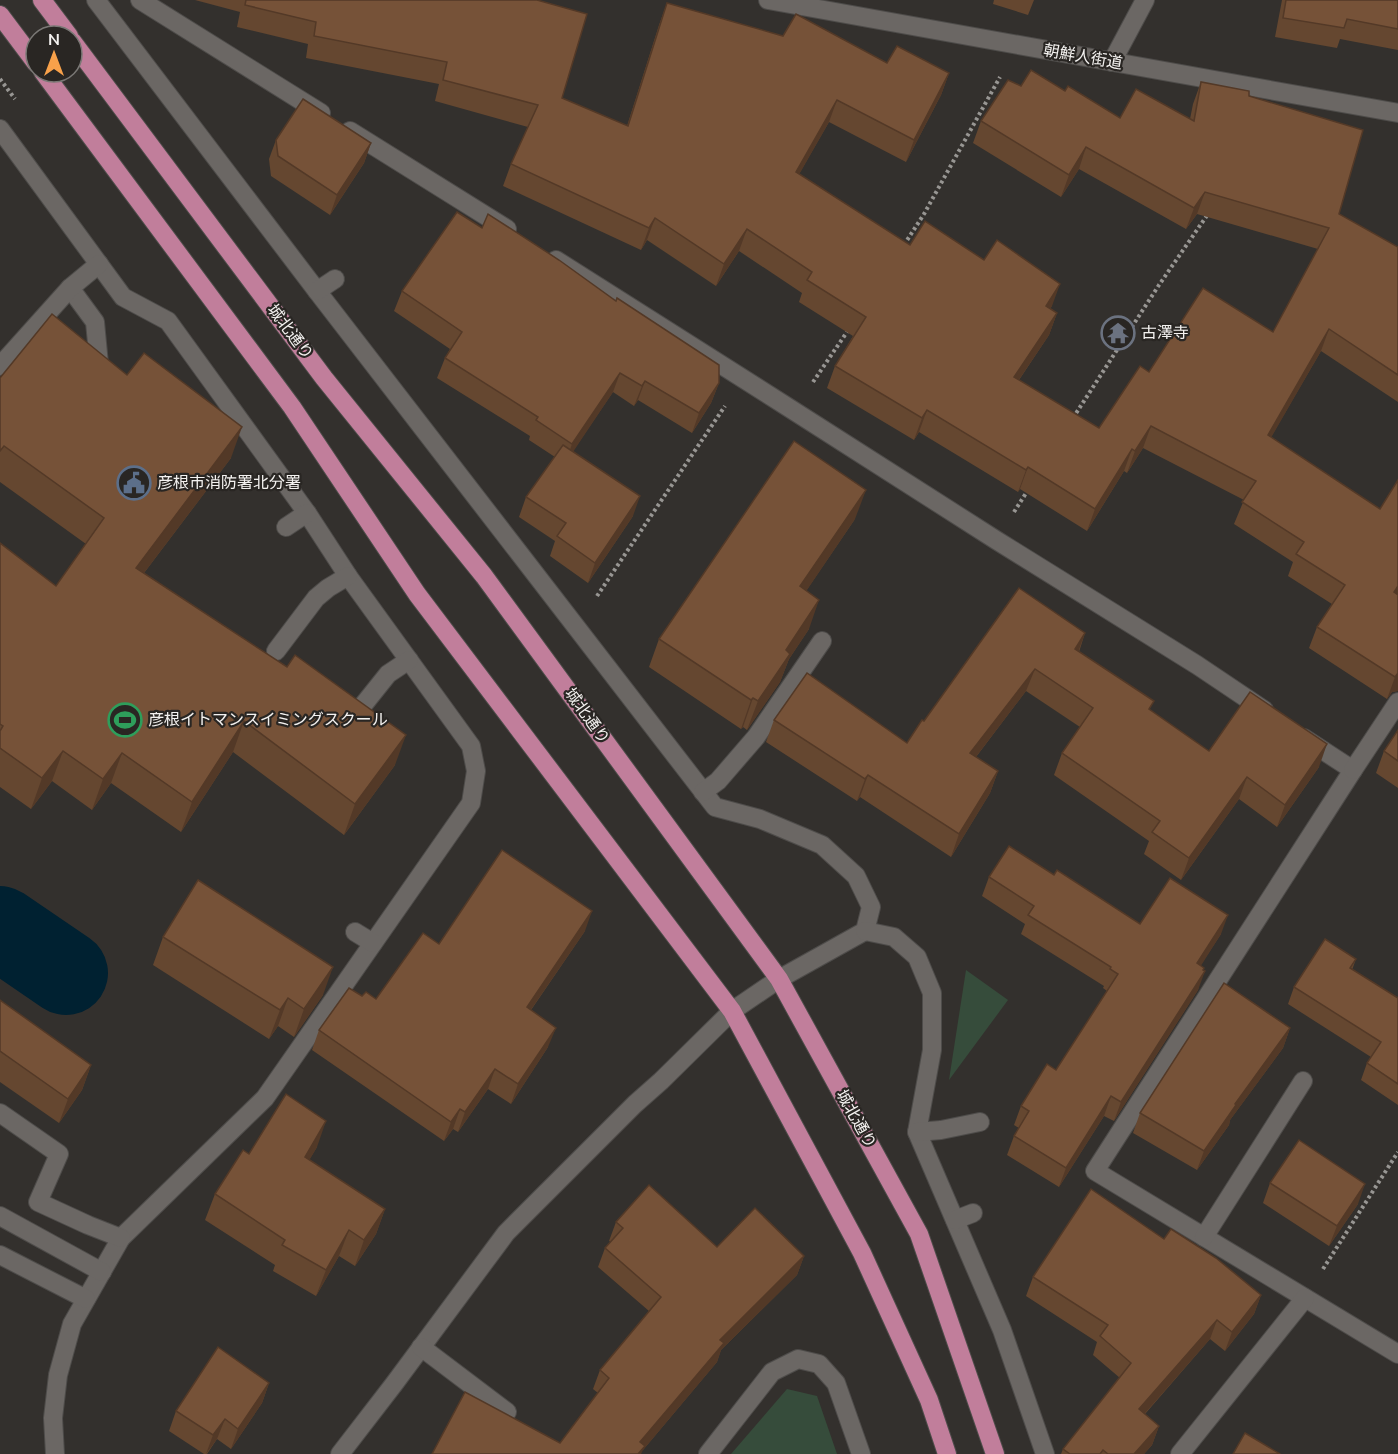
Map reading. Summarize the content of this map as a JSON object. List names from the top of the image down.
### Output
{
  "streets": {
    "main road": ["城北通り"],
    "street": ["朝鮮人街道"]
  },
  "places": {
    "temple": ["古澤寺"],
    "public building": ["彦根市消防署北分署"],
    "sports": ["彦根イトマンスイミングスクール"]
  },
  "north": "top"
}
